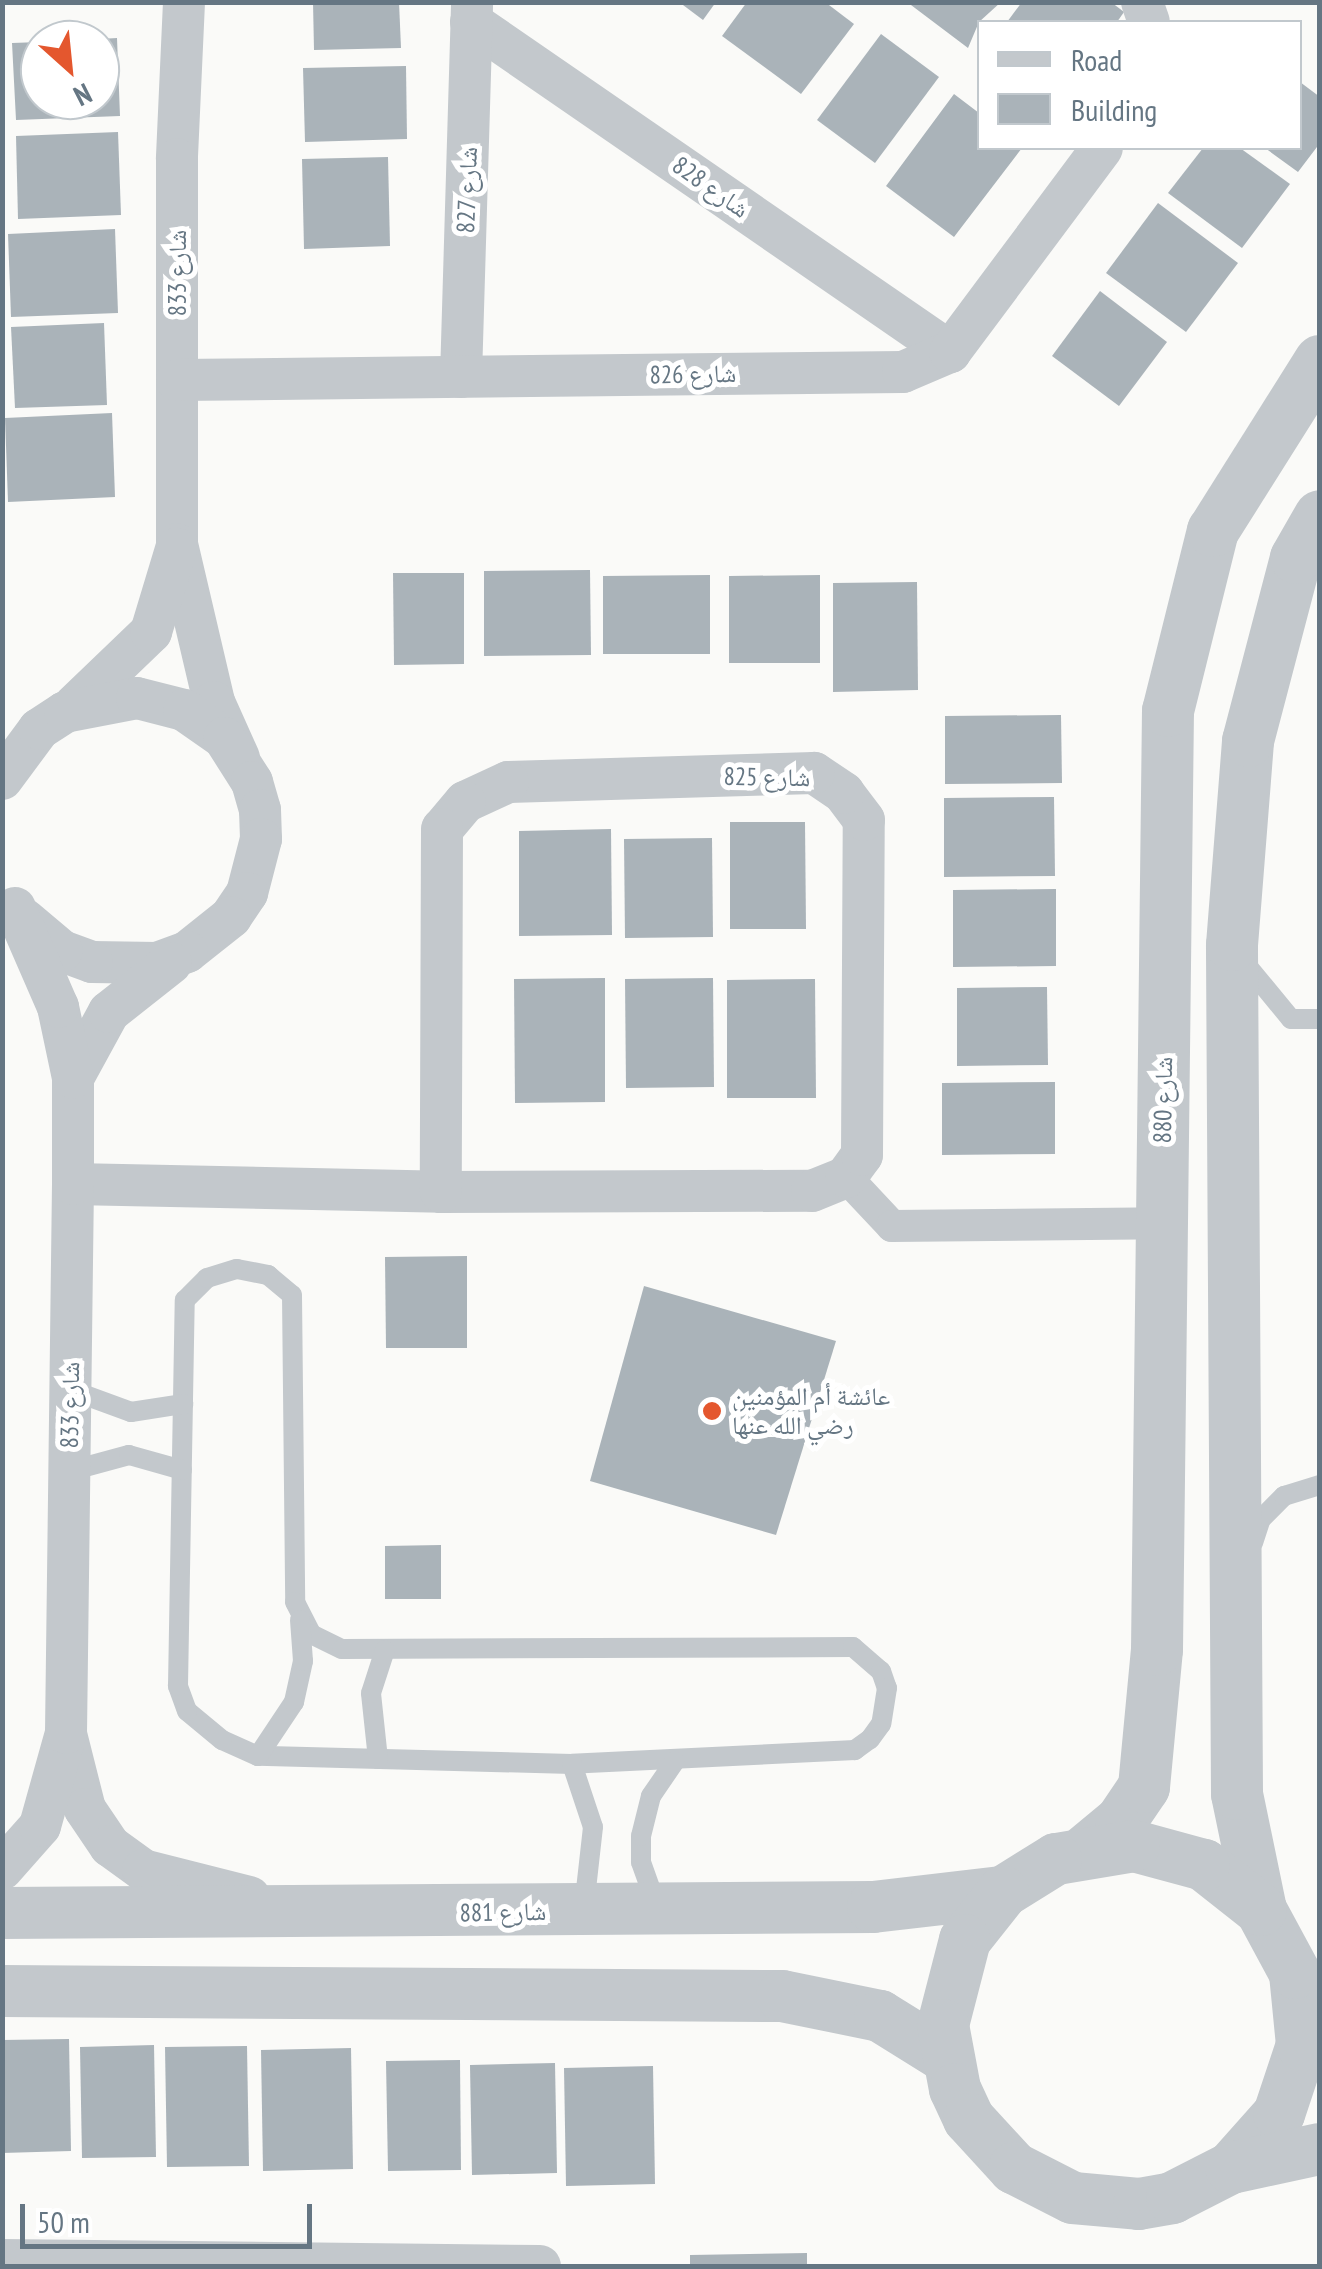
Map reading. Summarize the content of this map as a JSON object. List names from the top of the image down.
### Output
{
  "streets": {
    "street": [
      "شارع 828",
      "شارع 827",
      "شارع 833",
      "شارع 826",
      "شارع 825",
      "شارع 880",
      "شارع 881"
    ]
  },
  "crossings": [
    ["شارع 828", "شارع 827"],
    ["شارع 828", "شارع 826"],
    ["شارع 827", "شارع 826"],
    ["شارع 833", "شارع 826"],
    ["شارع 833", "شارع 881"]
  ],
  "places": ["عائشة أم المؤمنين رضي الله عنها"],
  "legend": ["Road", "Building"],
  "scale_bar": "50 m",
  "north": "bottom right"
}
